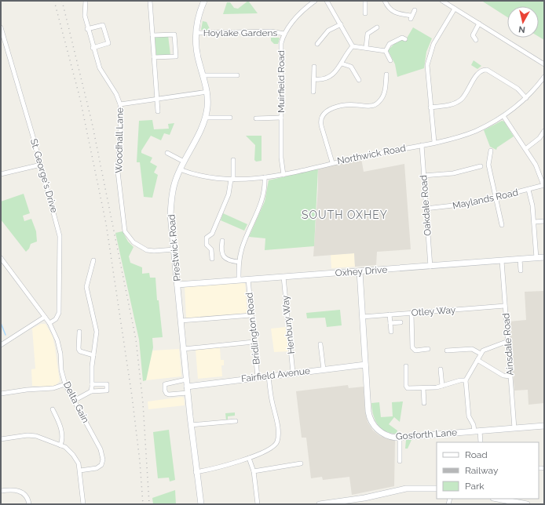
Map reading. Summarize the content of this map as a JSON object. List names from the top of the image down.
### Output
{
  "streets": {
    "street": [
      "Hoylake Gardens",
      "Muirfield Road",
      "Woodhall Lane",
      "Northwick Road",
      "St. George's Drive",
      "Maylands Road",
      "Oakdale Road",
      "Prestwick Road",
      "Oxhey Drive",
      "Otley Way",
      "Henbury Way",
      "Bridlington Road",
      "Ainsdale Road",
      "Fairfield Avenue",
      "Delta Gain",
      "Gosforth Lane"
    ]
  },
  "crossings": [
    ["Hoylake Gardens", "Muirfield Road"],
    ["Hoylake Gardens", "Prestwick Road"],
    ["Muirfield Road", "Northwick Road"],
    ["Woodhall Lane", "Prestwick Road"],
    ["Northwick Road", "Oakdale Road"],
    ["Northwick Road", "Prestwick Road"],
    ["St. George's Drive", "Delta Gain"],
    ["Maylands Road", "Oakdale Road"],
    ["Oakdale Road", "Oxhey Drive"],
    ["Prestwick Road", "Oxhey Drive"],
    ["Prestwick Road", "Fairfield Avenue"],
    ["Oxhey Drive", "Henbury Way"],
    ["Oxhey Drive", "Bridlington Road"],
    ["Oxhey Drive", "Ainsdale Road"],
    ["Oxhey Drive", "Gosforth Lane"],
    ["Otley Way", "Ainsdale Road"],
    ["Otley Way", "Gosforth Lane"],
    ["Henbury Way", "Fairfield Avenue"],
    ["Bridlington Road", "Fairfield Avenue"],
    ["Ainsdale Road", "Gosforth Lane"],
    ["Fairfield Avenue", "Gosforth Lane"]
  ],
  "districts": ["SOUTH OXHEY"],
  "legend": ["Road", "Railway", "Park"],
  "north": "bottom"
}
